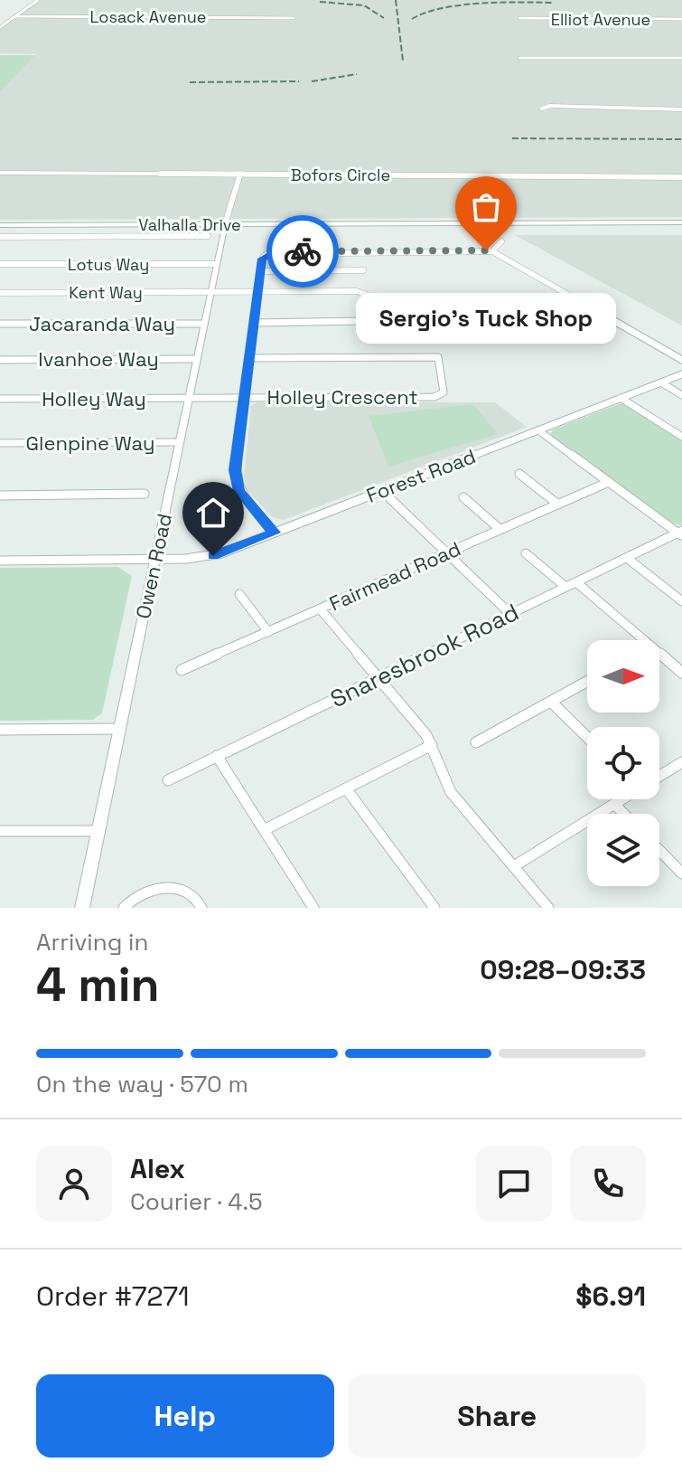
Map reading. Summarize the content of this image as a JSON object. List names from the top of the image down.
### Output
{
  "streets": {
    "main road": ["Valhalla Drive"],
    "street": [
      "Losack Avenue",
      "Elliot Avenue",
      "Bofors Circle",
      "Lotus Way",
      "Kent Way",
      "Jacaranda Way",
      "Ivanhoe Way",
      "Holley Crescent",
      "Holley Way",
      "Glenpine Way",
      "Forest Road",
      "Owen Road",
      "Fairmead Road",
      "Snaresbrook Road"
    ]
  },
  "crossings": [
    ["Valhalla Drive", "Owen Road"],
    ["Lotus Way", "Owen Road"],
    ["Kent Way", "Owen Road"],
    ["Jacaranda Way", "Owen Road"],
    ["Ivanhoe Way", "Owen Road"],
    ["Holley Crescent", "Holley Way"],
    ["Holley Crescent", "Owen Road"],
    ["Holley Way", "Owen Road"],
    ["Glenpine Way", "Owen Road"],
    ["Forest Road", "Owen Road"]
  ],
  "places": ["Sergio's Tuck Shop"],
  "north": "right",
  "page": {
    "bubble": "Sergio's Tuck Shop",
    "heading": ["4 min", "Arriving in", "09:28–09:33"],
    "panel": [
      "Alex",
      "Courier · 4.5",
      "Order #7271",
      "$6.91"
    ],
    "bar": "On the way · 570 m",
    "buttons": ["Help", "Share"]
  }
}
